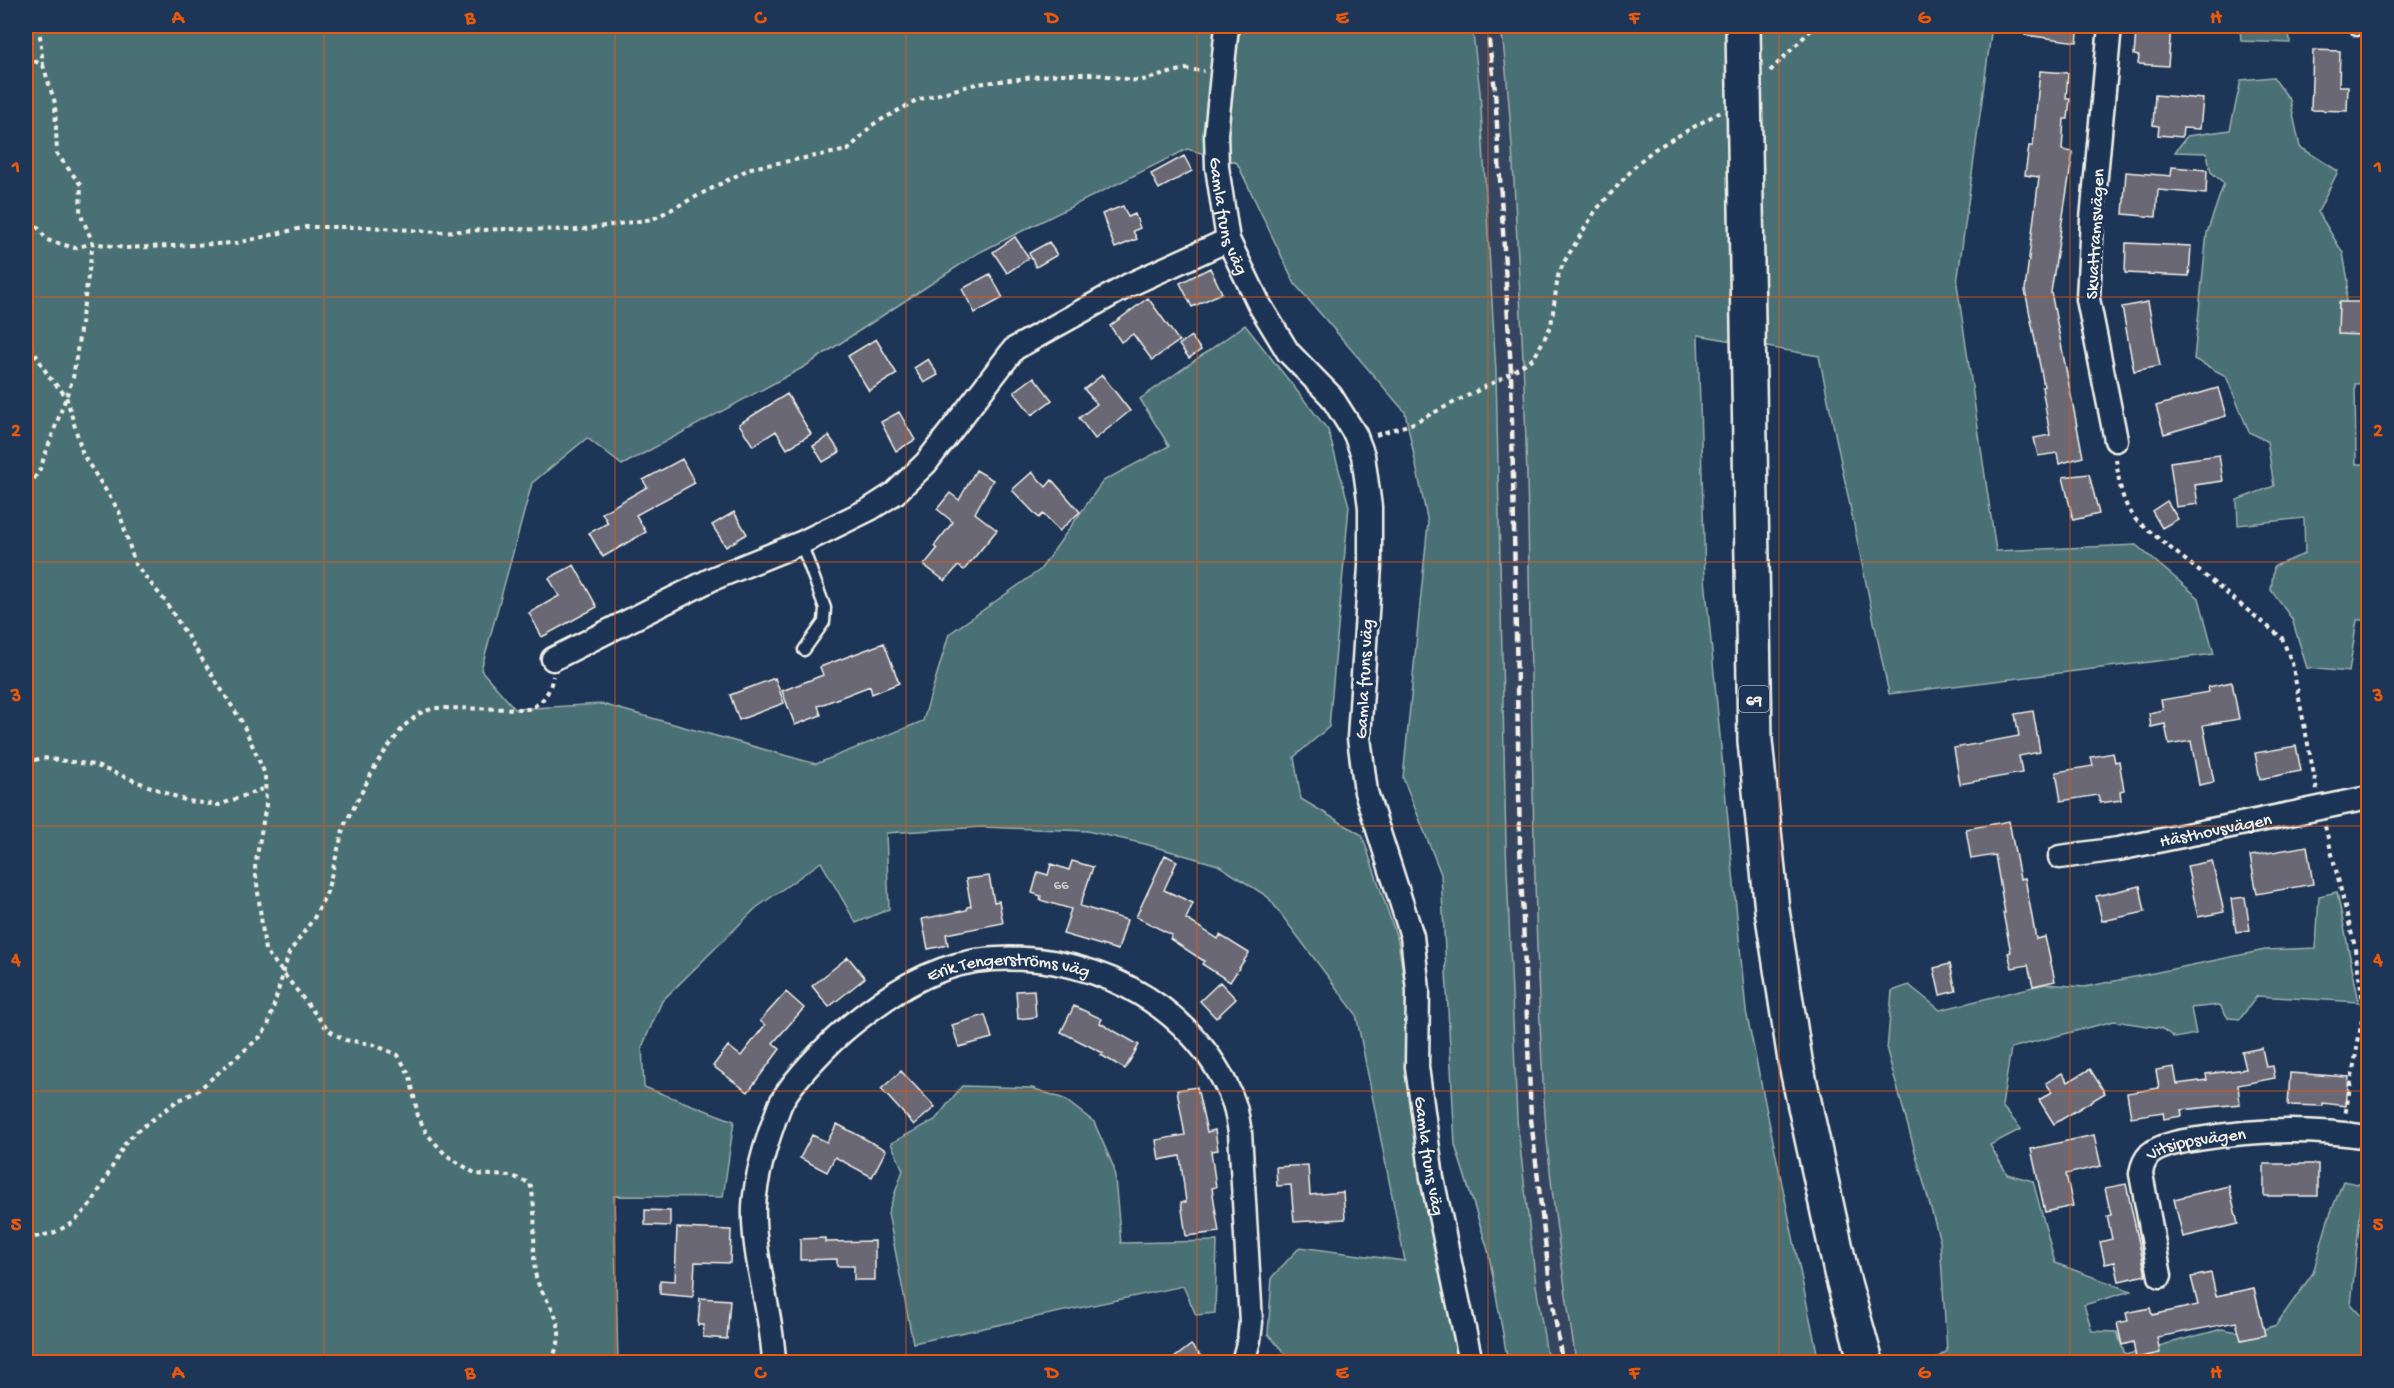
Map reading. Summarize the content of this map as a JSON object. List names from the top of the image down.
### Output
{
  "streets": {
    "main road": ["69"],
    "street": [
      "Gamla fruns väg",
      "Skvattramsvägen",
      "Hästhovsvägen",
      "Erik Tengerströms väg",
      "Vitsippsvägen"
    ]
  },
  "house_numbers": ["66"],
  "grid": {
    "columns": [
      "A",
      "B",
      "C",
      "D",
      "E",
      "F",
      "G",
      "H"
    ],
    "rows": [
      "1",
      "2",
      "3",
      "4",
      "5"
    ]
  }
}
